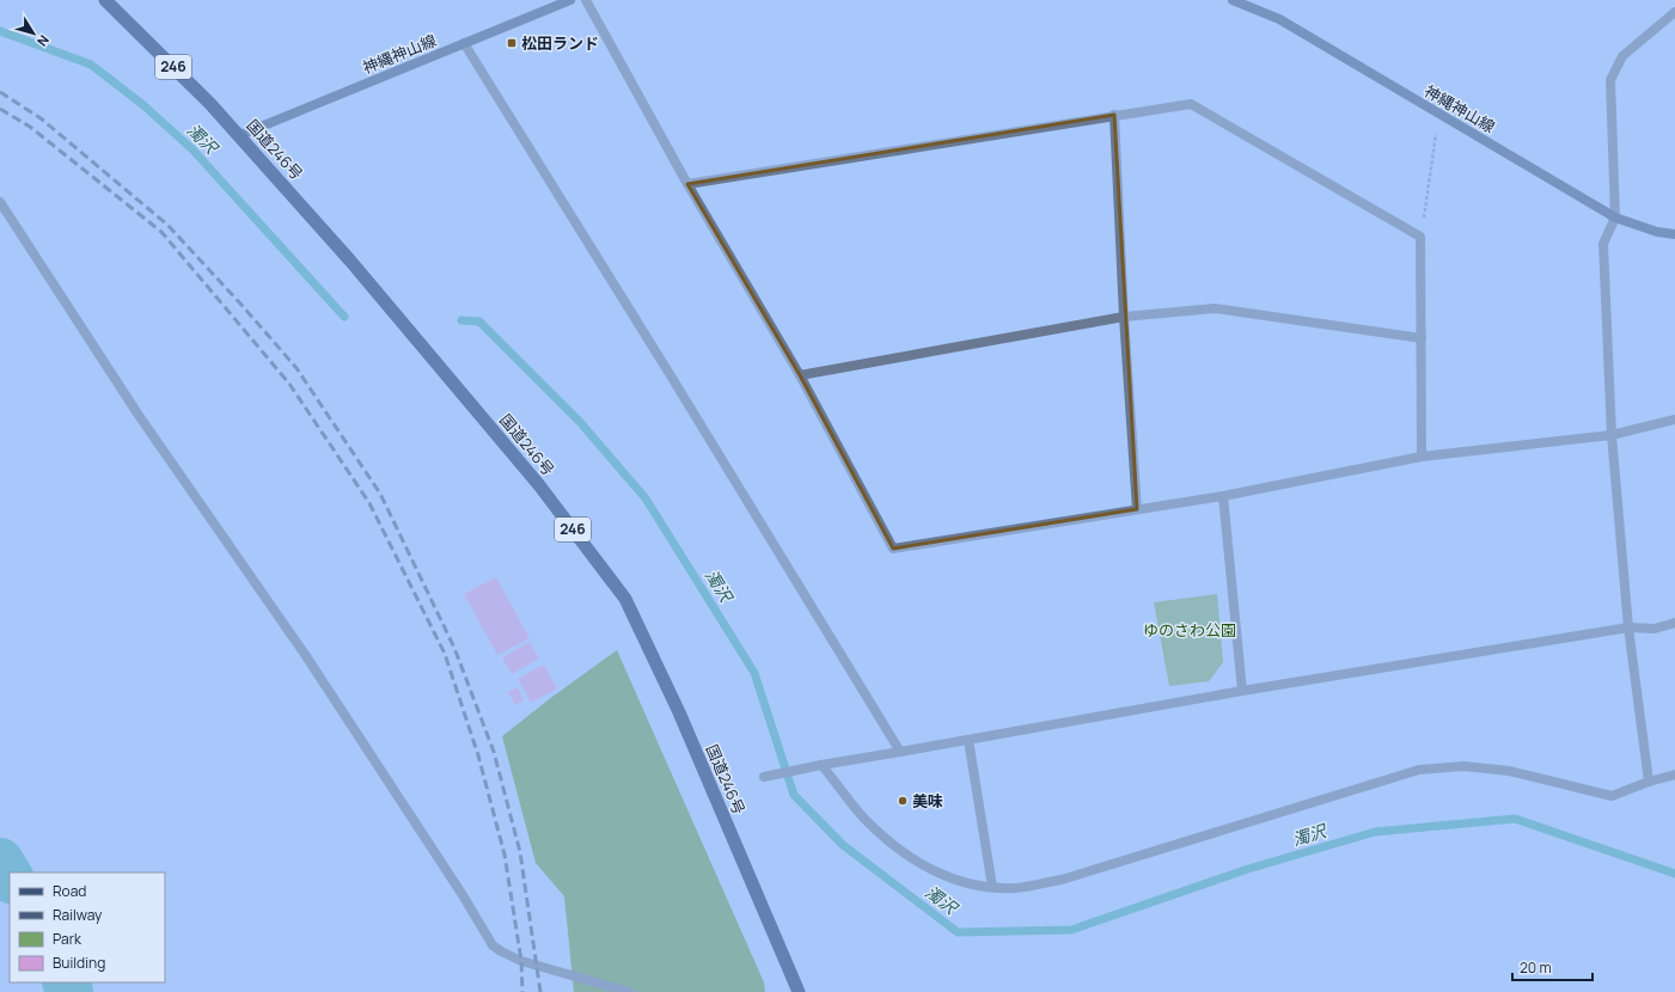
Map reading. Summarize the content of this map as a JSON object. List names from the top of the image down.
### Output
{
  "streets": {
    "highway": ["246", "国道246号"],
    "main road": ["神縄神山線"]
  },
  "crossings": [
    ["神縄神山線", "国道246号"]
  ],
  "water": ["濁沢"],
  "parks": ["ゆのさわ公園"],
  "places": {
    "transit": ["松田ランド"],
    "other": ["美味"]
  },
  "legend": [
    "Road",
    "Railway",
    "Park",
    "Building"
  ],
  "scale_bar": "20 m",
  "north": "bottom right"
}
